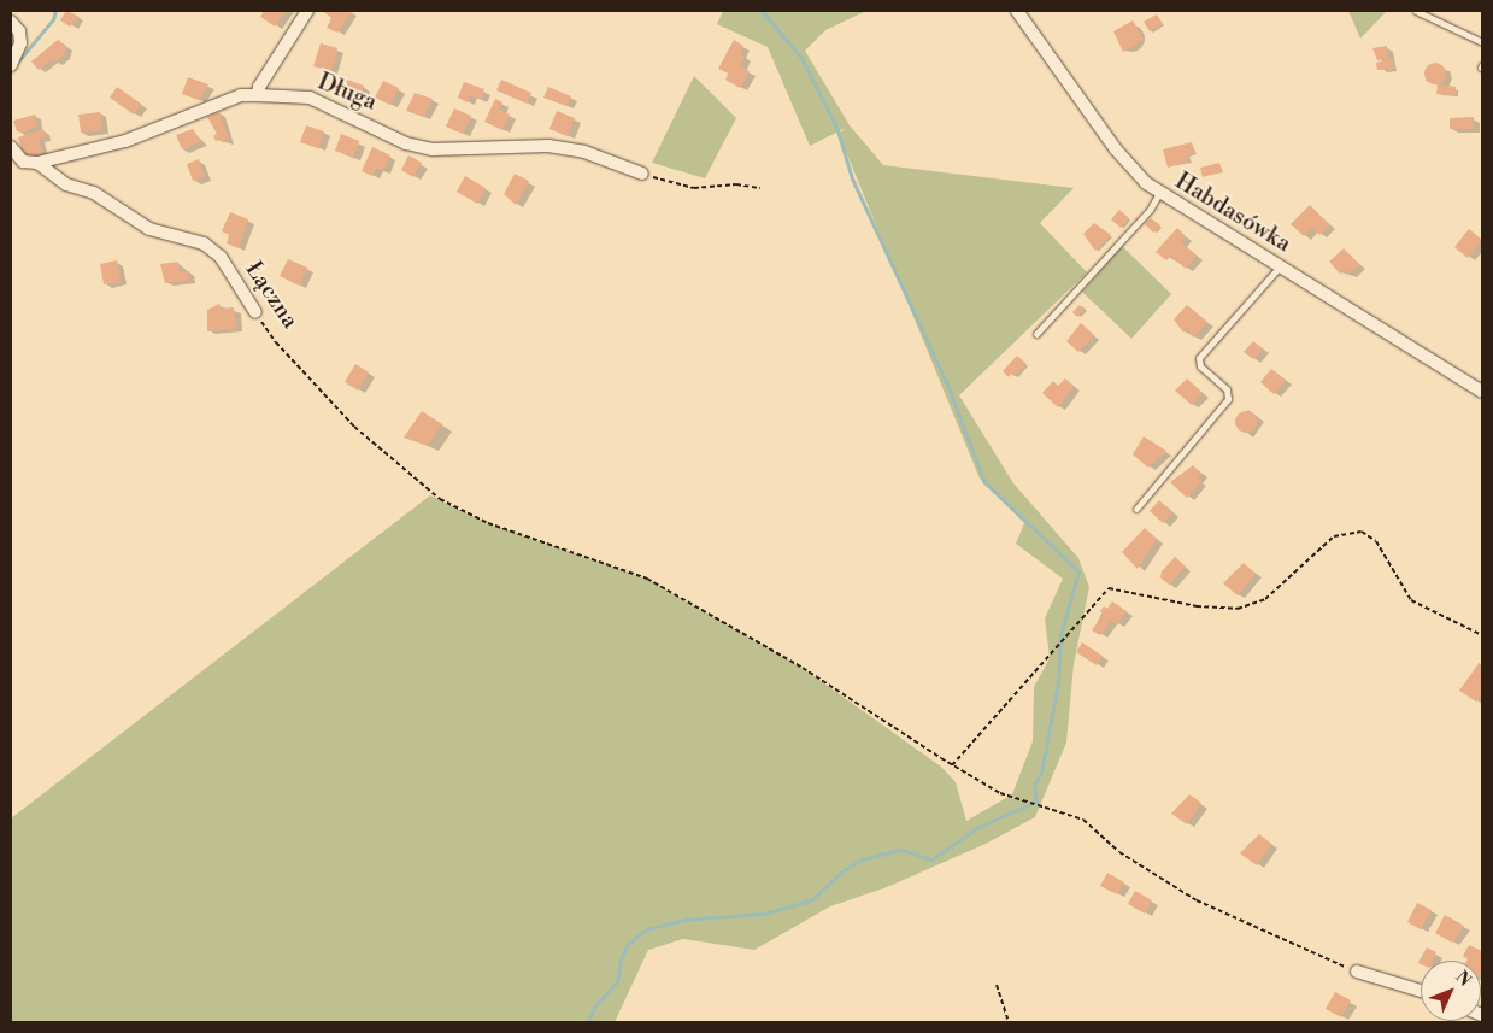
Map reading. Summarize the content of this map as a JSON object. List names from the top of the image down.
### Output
{
  "streets": {
    "street": ["Długa", "Habdasówka", "Łączna"]
  },
  "crossings": [
    ["Długa", "Łączna"]
  ],
  "north": "top right"
}
